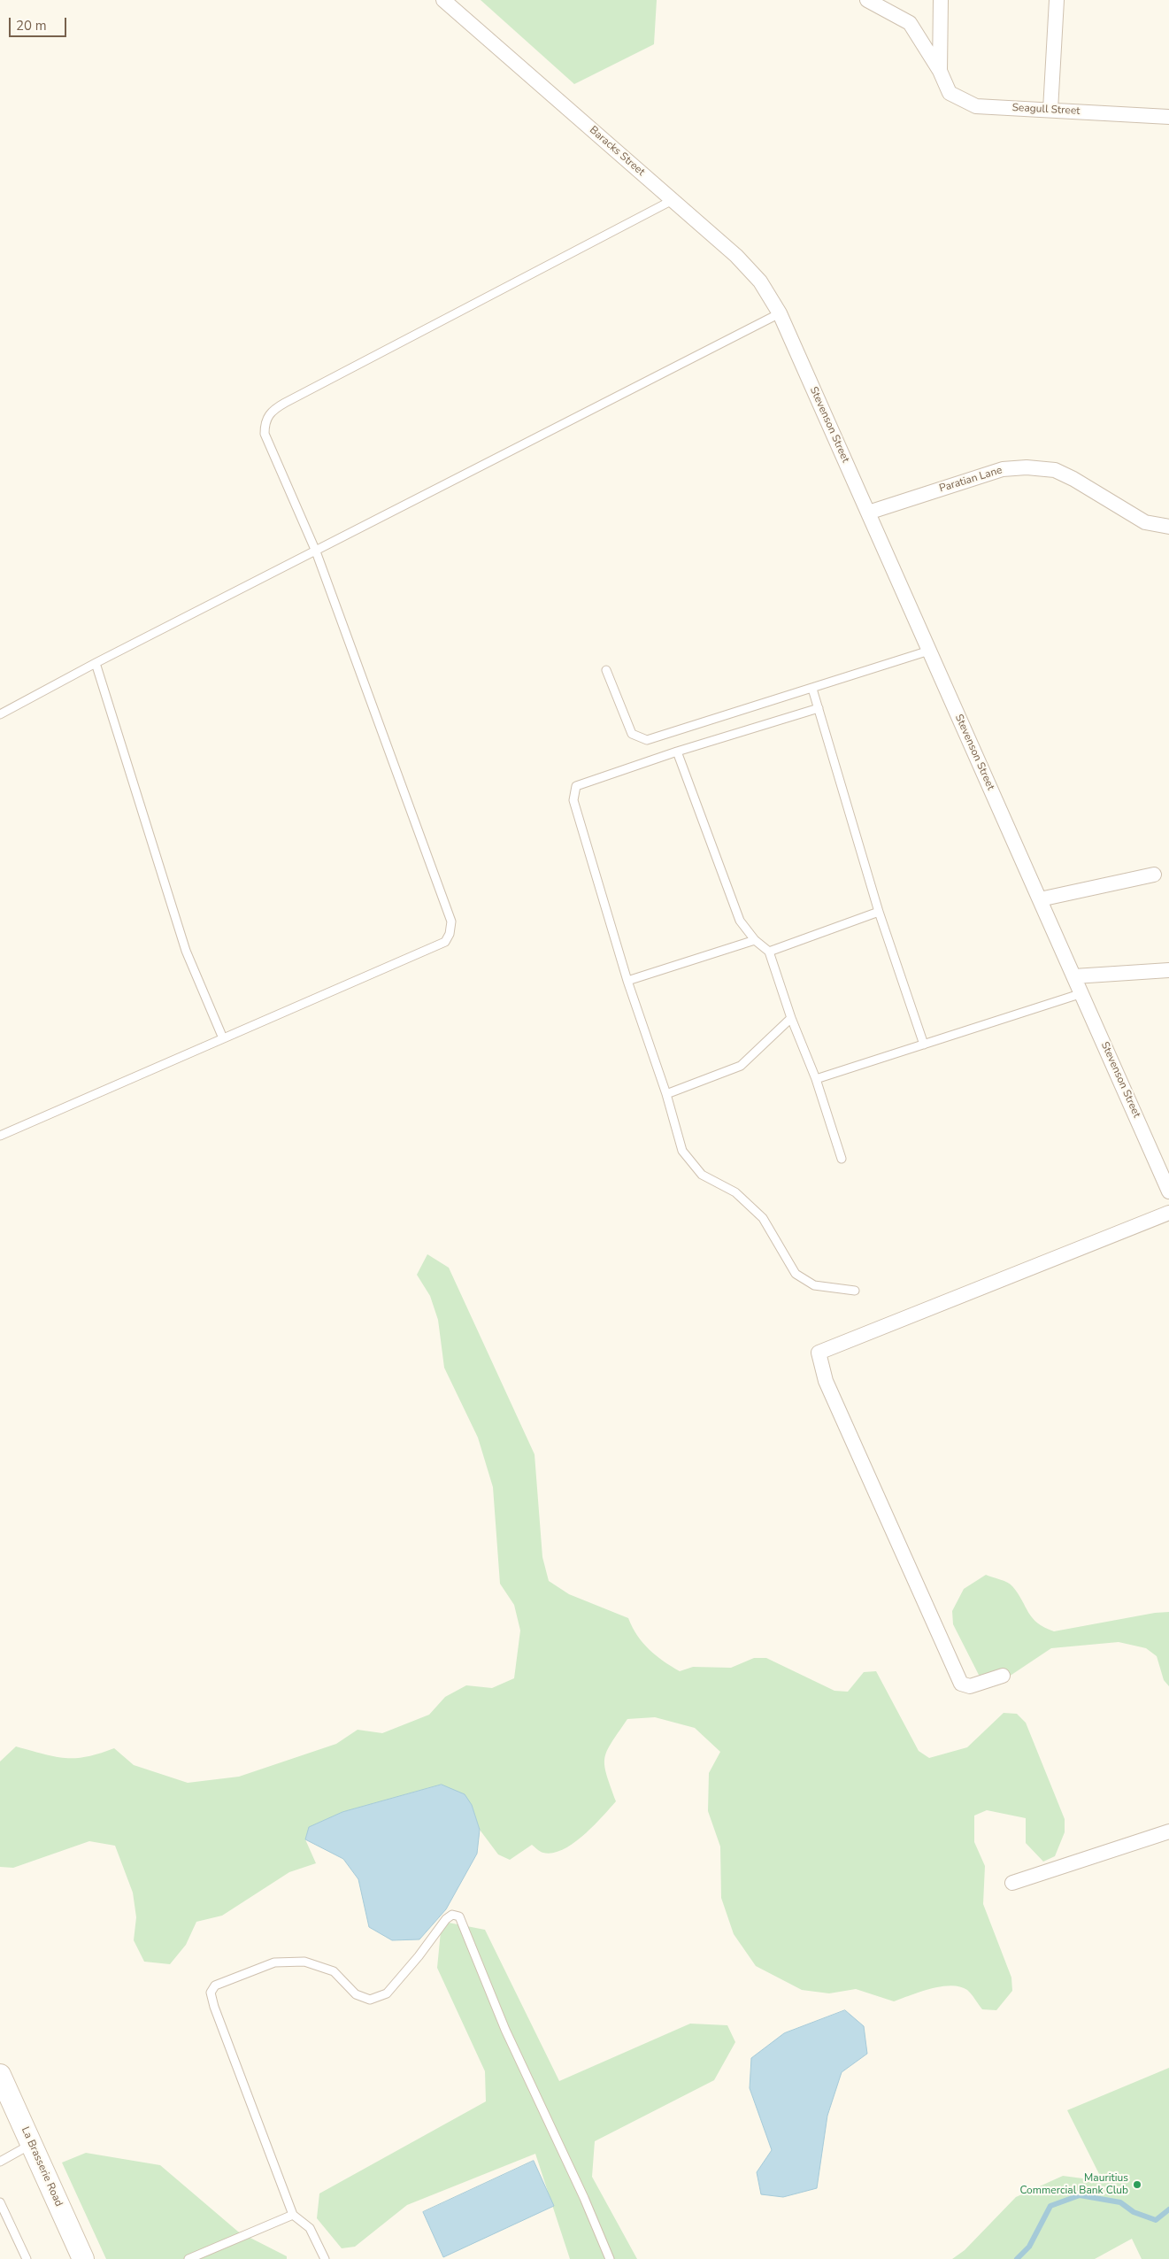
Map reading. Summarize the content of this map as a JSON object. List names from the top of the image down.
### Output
{
  "streets": {
    "main road": ["La Brasserie Road"],
    "street": [
      "Seagull Street",
      "Baracks Street",
      "Stevenson Street",
      "Paratian Lane"
    ]
  },
  "crossings": [
    ["Baracks Street", "Stevenson Street"],
    ["Stevenson Street", "Paratian Lane"]
  ],
  "places": ["Mauritius Commercial Bank Club"],
  "scale_bar": "20 m"
}
